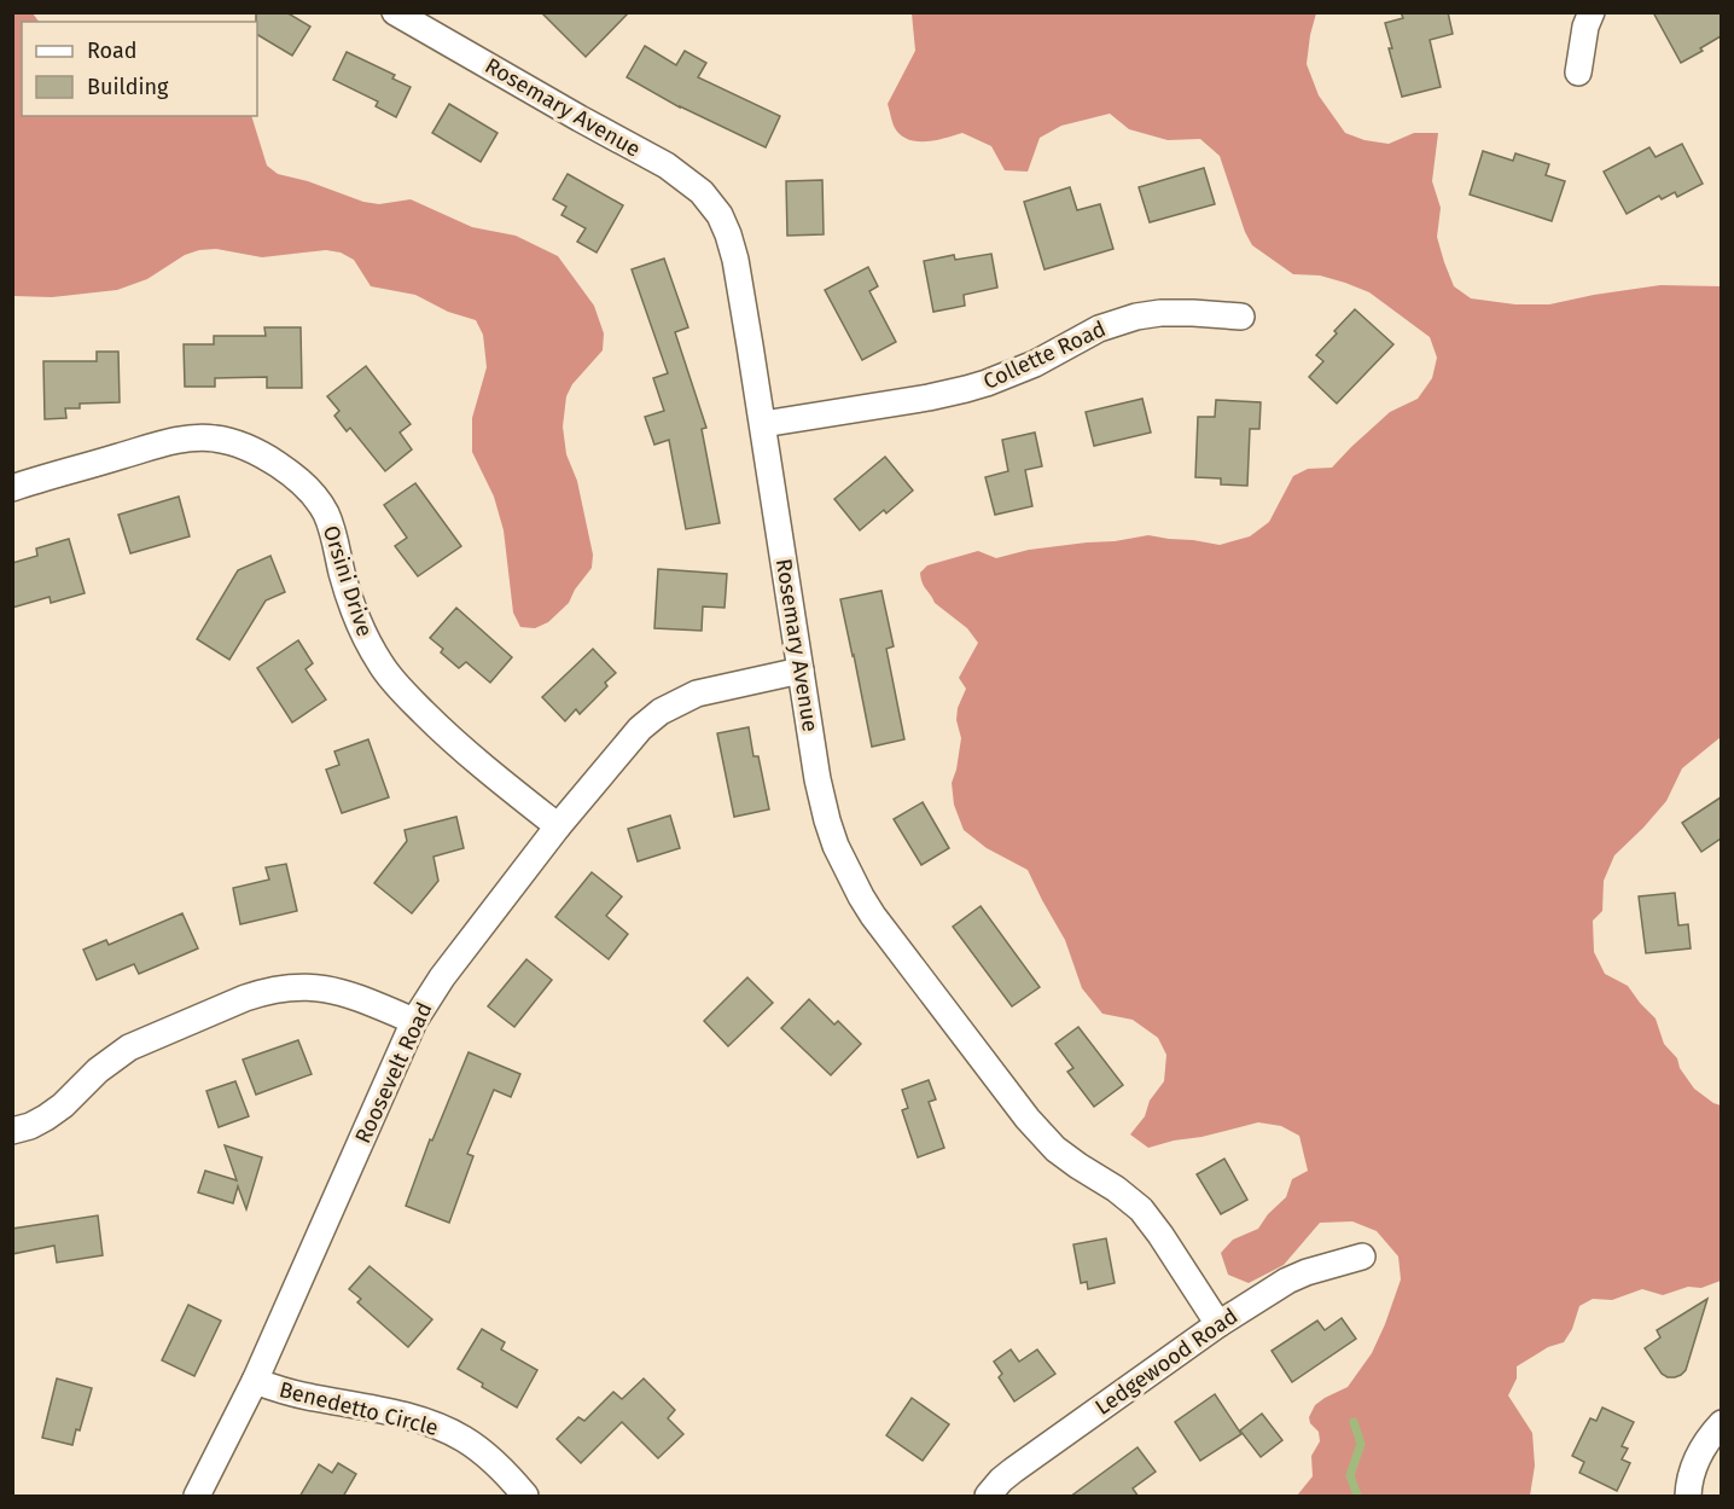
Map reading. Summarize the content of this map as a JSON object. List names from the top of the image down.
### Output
{
  "streets": {
    "street": [
      "Rosemary Avenue",
      "Collette Road",
      "Orsini Drive",
      "Roosevelt Road",
      "Ledgewood Road",
      "Benedetto Circle"
    ]
  },
  "crossings": [
    ["Rosemary Avenue", "Collette Road"],
    ["Rosemary Avenue", "Roosevelt Road"],
    ["Rosemary Avenue", "Ledgewood Road"],
    ["Orsini Drive", "Roosevelt Road"],
    ["Roosevelt Road", "Benedetto Circle"]
  ],
  "legend": ["Road", "Building"]
}
